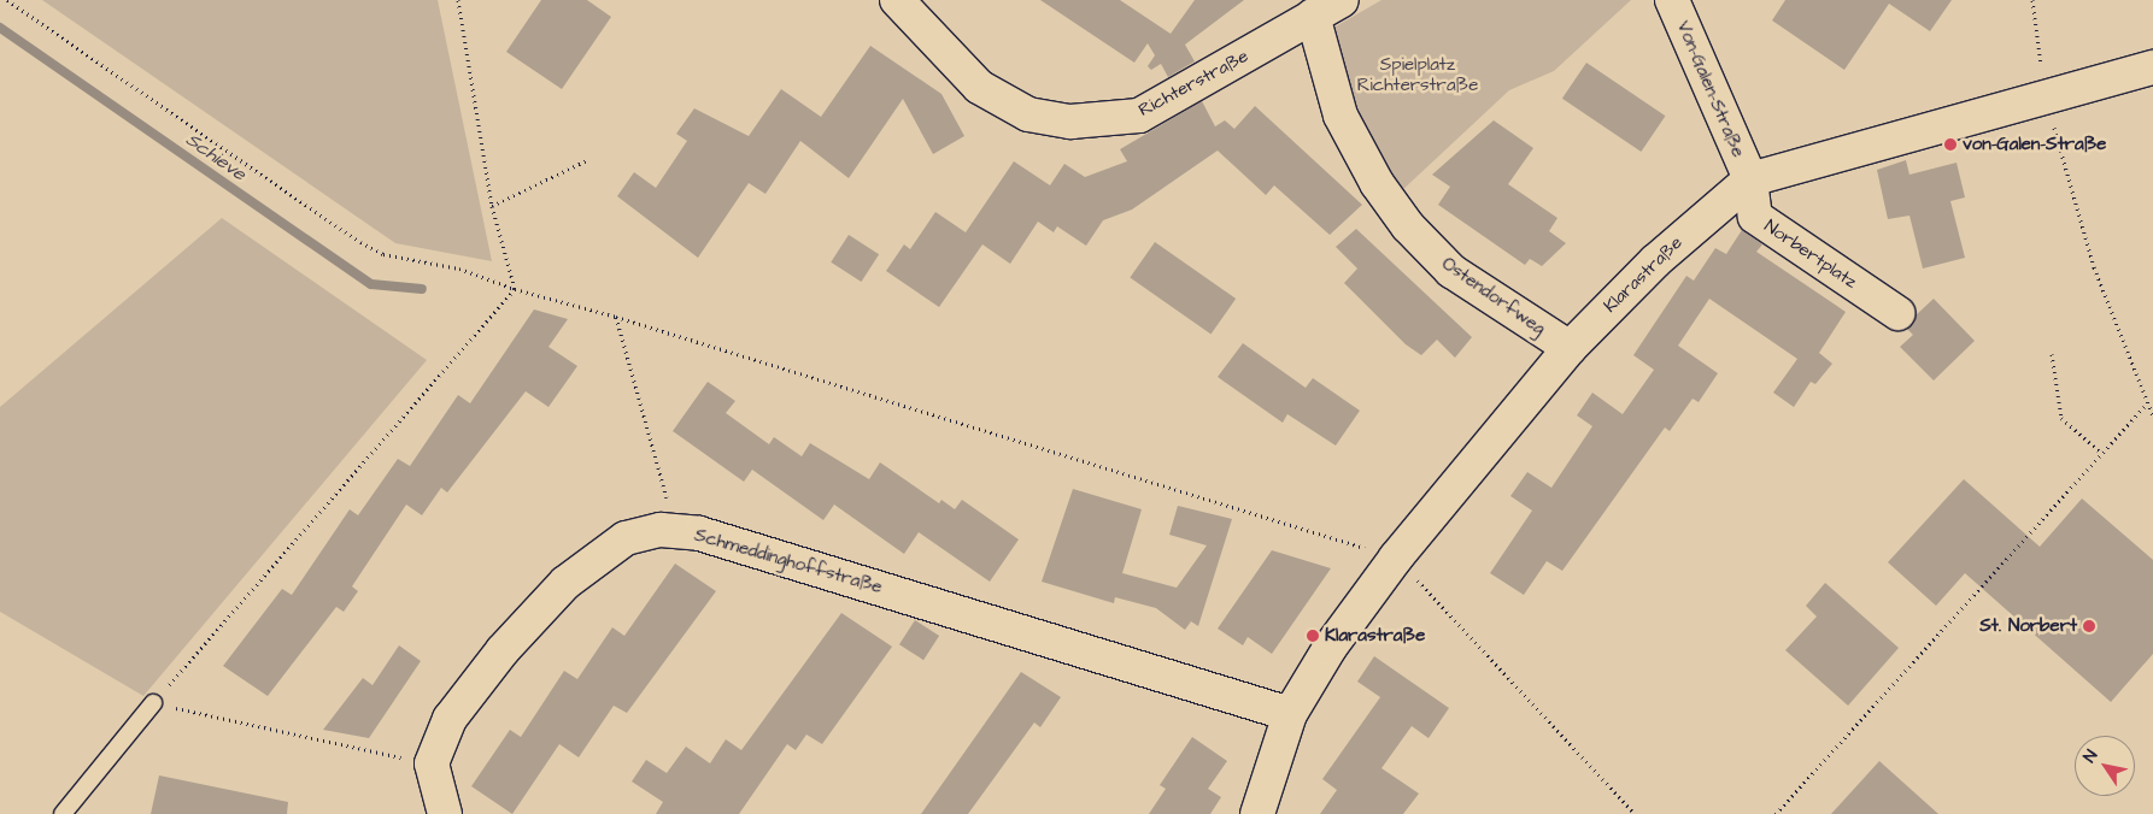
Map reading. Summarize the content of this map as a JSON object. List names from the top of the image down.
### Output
{
  "streets": {
    "street": [
      "Richterstraße",
      "Von-Galen-Straße",
      "Norbertplatz",
      "Klarastraße",
      "Ostendorfweg",
      "Schmeddinghoffstraße"
    ]
  },
  "crossings": [
    ["Richterstraße", "Ostendorfweg"],
    ["Von-Galen-Straße", "Norbertplatz"],
    ["Von-Galen-Straße", "Klarastraße"],
    ["Norbertplatz", "Klarastraße"],
    ["Klarastraße", "Ostendorfweg"],
    ["Klarastraße", "Schmeddinghoffstraße"]
  ],
  "water": ["Schieve"],
  "parks": ["Spielplatz Richterstraße"],
  "places": ["von-Galen-Straße", "St. Norbert", "Klarastraße"],
  "north": "top left"
}
